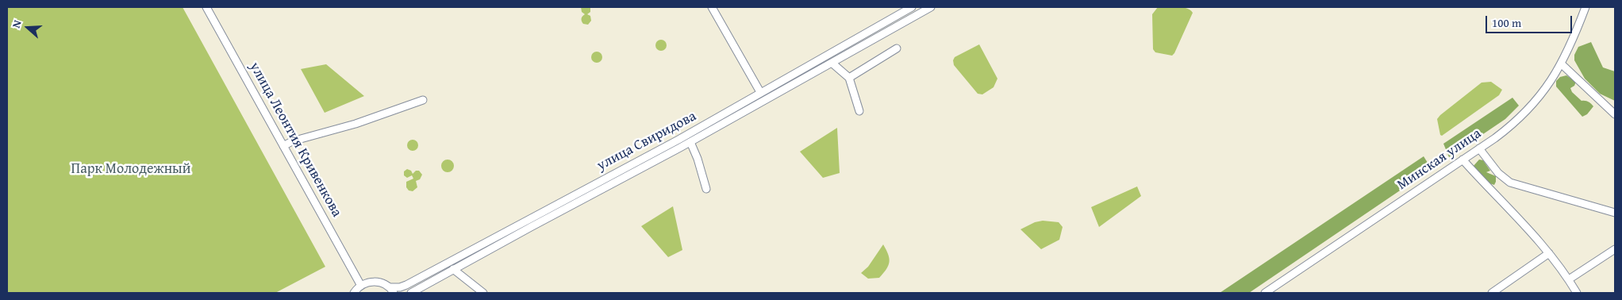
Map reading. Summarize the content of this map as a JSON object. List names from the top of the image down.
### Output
{
  "streets": {
    "street": ["улица Леонтия Кривенкова", "улица Свиридова", "Минская улица"]
  },
  "parks": ["Парк Молодежный"],
  "scale_bar": "100 m",
  "north": "left"
}
